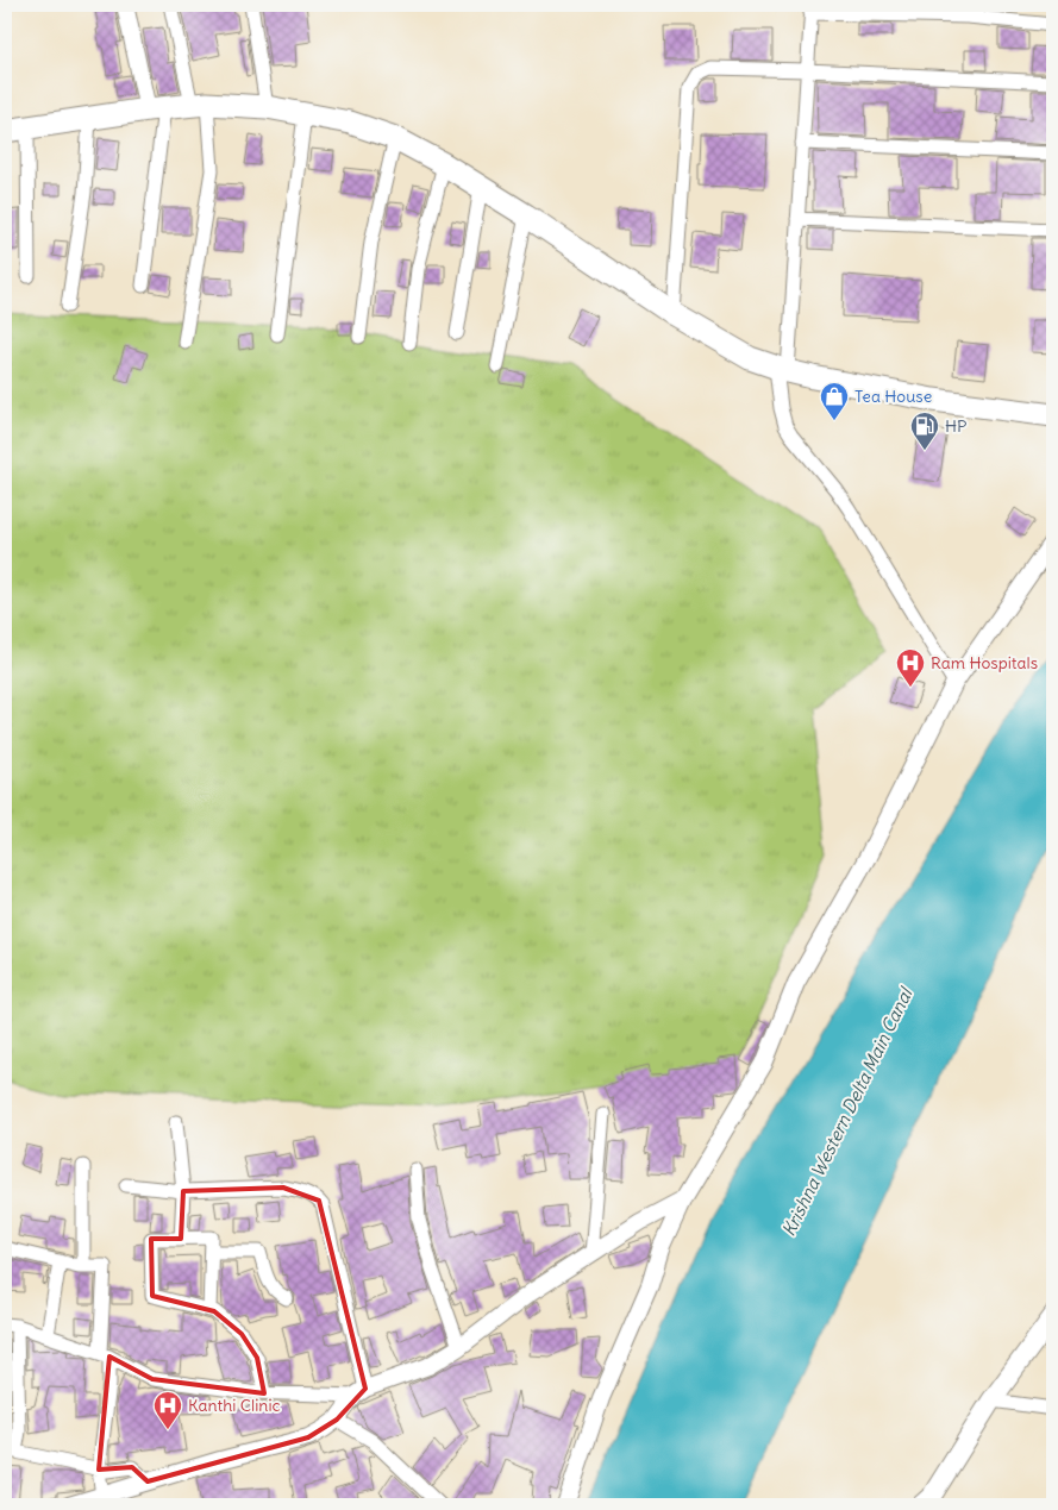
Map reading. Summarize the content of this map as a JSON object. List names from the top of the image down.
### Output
{
  "water": ["Krishna Western Delta Main Canal"],
  "places": {
    "shop": ["Tea House"],
    "fuel station": ["HP"],
    "hospital": ["Ram Hospitals", "Kanthi Clinic"]
  }
}
